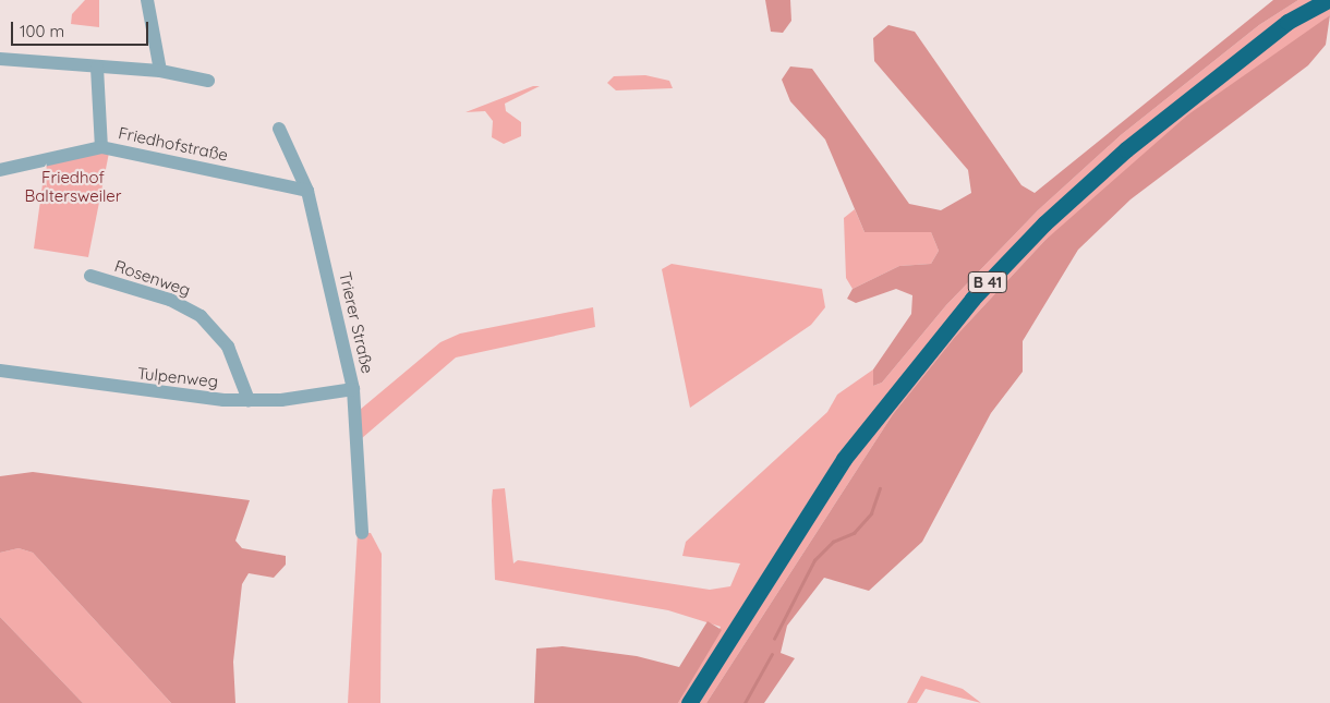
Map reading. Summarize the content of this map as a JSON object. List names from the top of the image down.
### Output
{
  "streets": {
    "highway": ["B 41"],
    "street": [
      "Friedhofstraße",
      "Rosenweg",
      "Trierer Straße",
      "Tulpenweg"
    ]
  },
  "crossings": [
    ["Friedhofstraße", "Trierer Straße"],
    ["Rosenweg", "Tulpenweg"],
    ["Trierer Straße", "Tulpenweg"]
  ],
  "parks": ["Friedhof Baltersweiler"],
  "scale_bar": "100 m"
}
